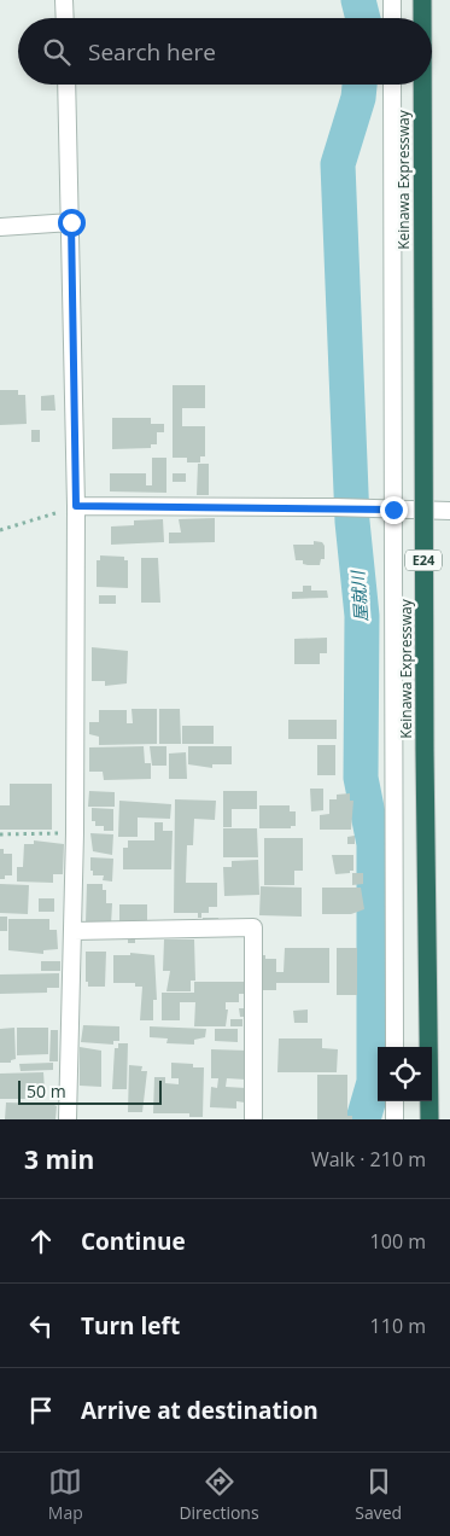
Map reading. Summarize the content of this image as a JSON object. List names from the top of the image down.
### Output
{
  "streets": {
    "highway": ["Keinawa Expressway", "E24"]
  },
  "water": ["屋就川"],
  "scale_bar": "50 m",
  "page": {
    "search": "Search here",
    "scale": "50 m",
    "heading": ["3 min", "Walk · 210 m"],
    "list": [
      ["Continue", "100 m"],
      ["Turn left", "110 m"],
      "Arrive at destination"
    ],
    "nav": ["Map", "Directions", "Saved"]
  }
}
